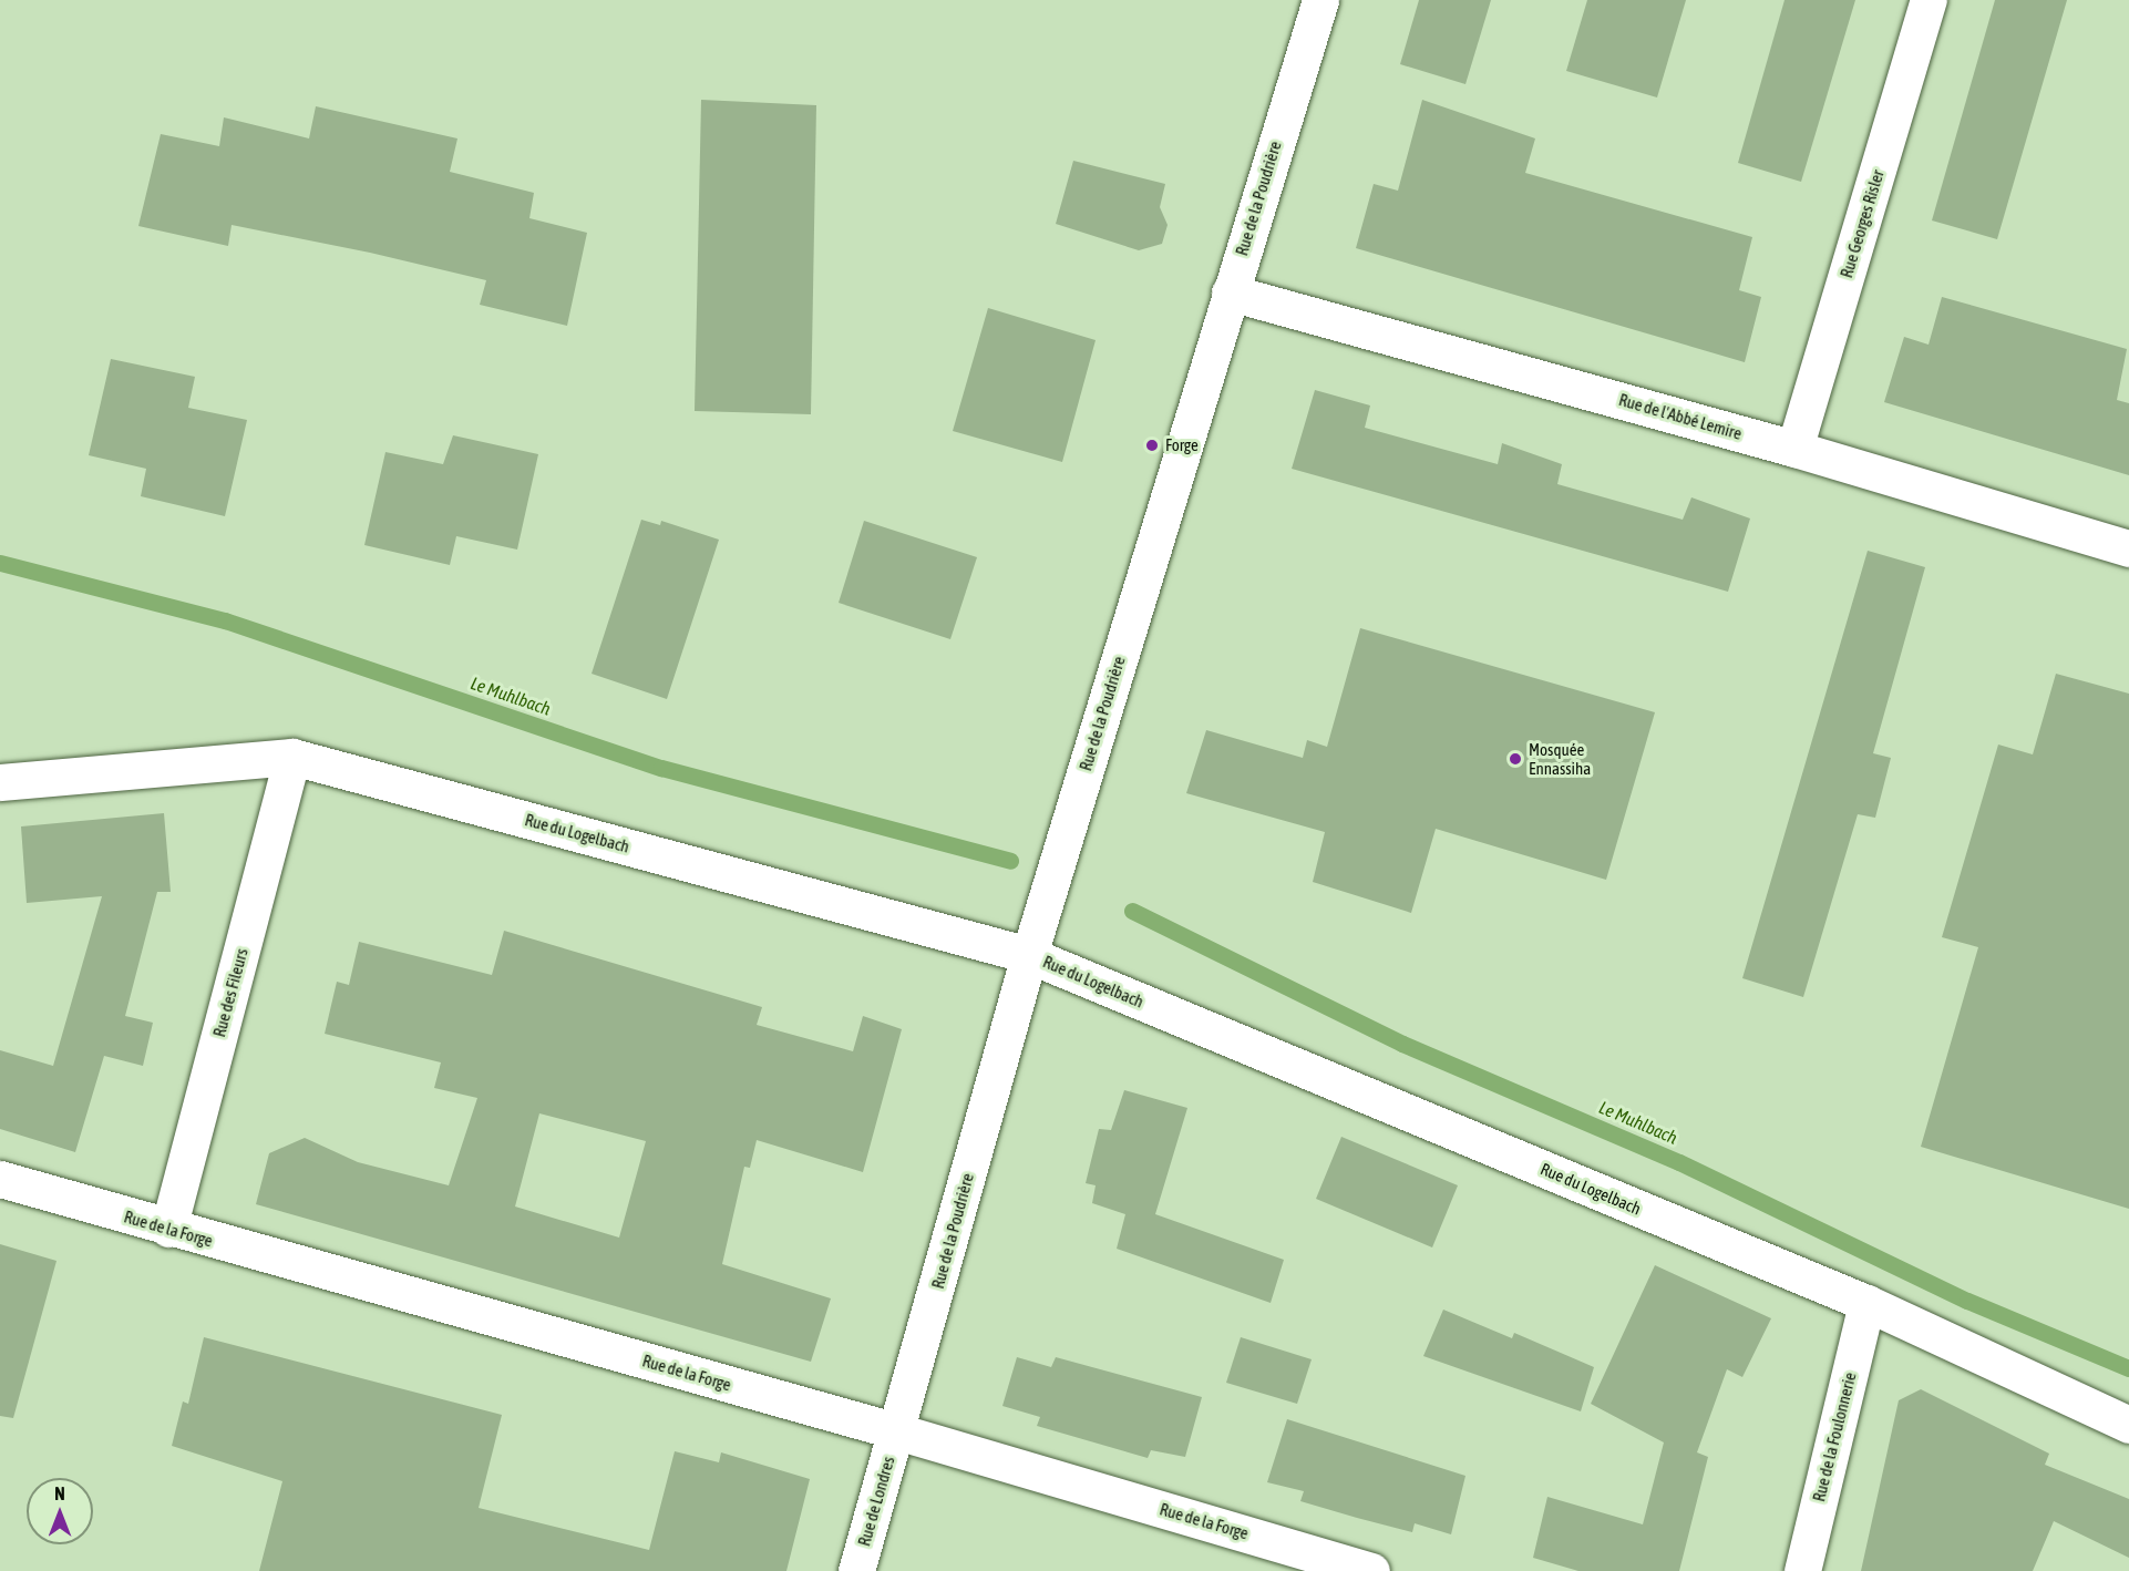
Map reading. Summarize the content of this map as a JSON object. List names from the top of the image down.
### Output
{
  "streets": {
    "street": [
      "Rue de la Poudrière",
      "Rue Georges Risler",
      "Rue de l'Abbé Lemire",
      "Rue du Logelbach",
      "Rue des Fileurs",
      "Rue de la Forge",
      "Rue de la Foulonnerie",
      "Rue de Londres"
    ]
  },
  "crossings": [
    ["Rue de la Poudrière", "Rue de l'Abbé Lemire"],
    ["Rue de la Poudrière", "Rue du Logelbach"],
    ["Rue de la Poudrière", "Rue de la Forge"],
    ["Rue de la Poudrière", "Rue de Londres"],
    ["Rue Georges Risler", "Rue de l'Abbé Lemire"],
    ["Rue du Logelbach", "Rue des Fileurs"],
    ["Rue du Logelbach", "Rue de la Foulonnerie"],
    ["Rue des Fileurs", "Rue de la Forge"],
    ["Rue de la Forge", "Rue de Londres"]
  ],
  "water": ["Le Muhlbach"],
  "places": ["Forge", "Mosquée Ennassiha"],
  "north": "top"
}
